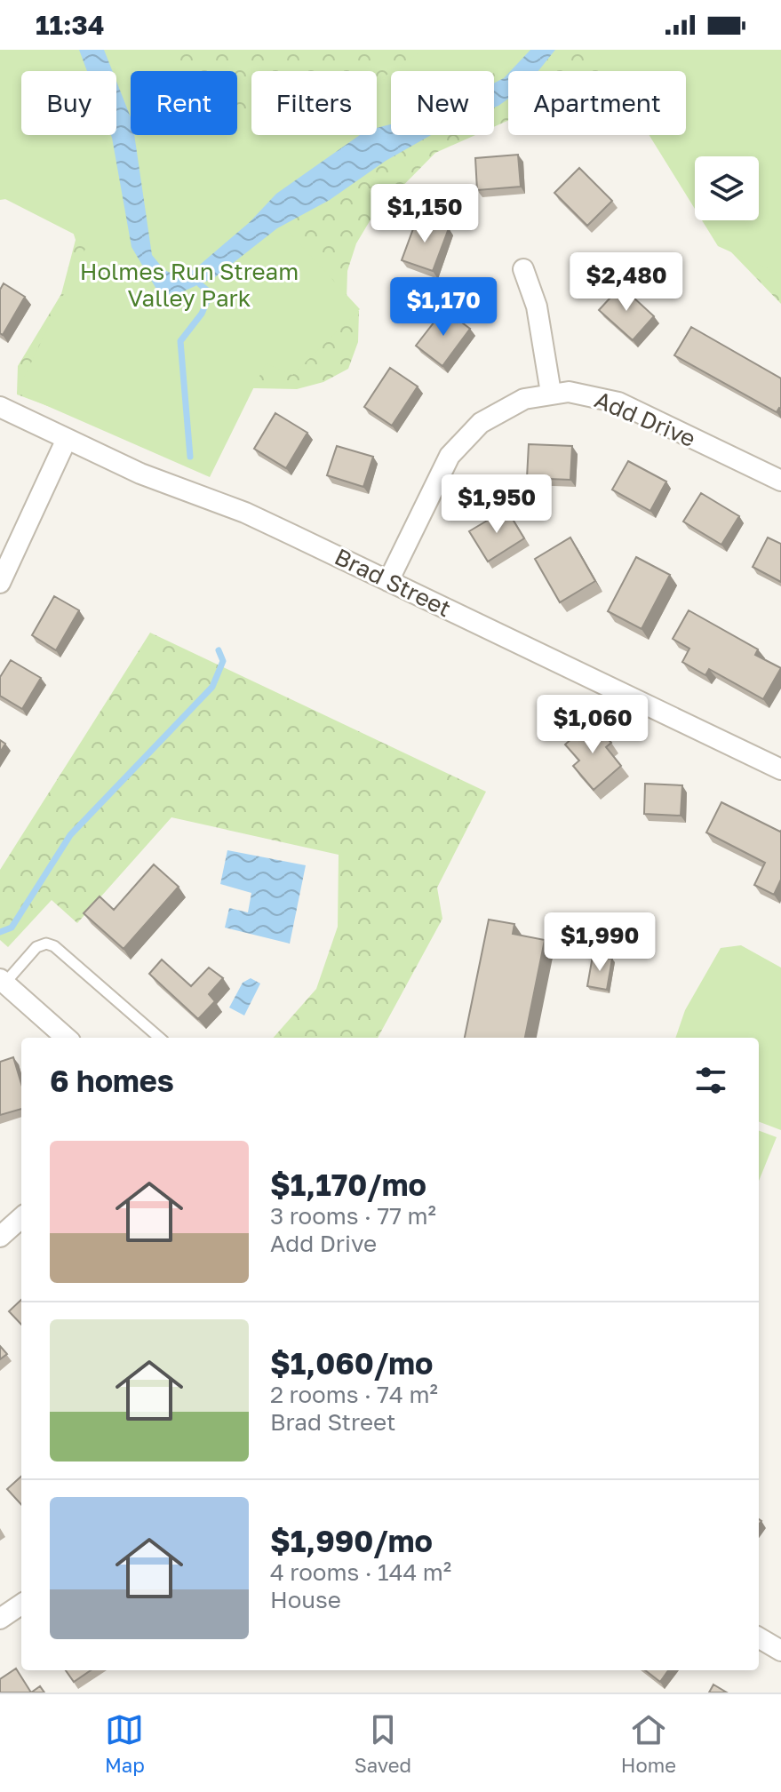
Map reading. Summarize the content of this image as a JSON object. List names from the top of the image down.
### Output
{
  "streets": {
    "street": ["Add Drive", "Brad Street"]
  },
  "crossings": [
    ["Add Drive", "Brad Street"]
  ],
  "parks": ["Holmes Run Stream Valley Park"],
  "page": {
    "status": "11:34",
    "chip": [
      "Buy",
      "Rent",
      "Filters",
      "New",
      "Apartment"
    ],
    "price": [
      "$1,150",
      "$2,480",
      "$1,170",
      "$1,950",
      "$1,060",
      "$1,990"
    ],
    "heading": "6 homes",
    "list": [
      {
        "name": "$1,170/mo",
        "note": "3 rooms · 77 m² · Add Drive"
      },
      {
        "name": "$1,060/mo",
        "note": "2 rooms · 74 m² · Brad Street"
      },
      {
        "name": "$1,990/mo",
        "note": "4 rooms · 144 m² · House"
      }
    ],
    "tabs": ["Map", "Saved", "Home"]
  }
}
